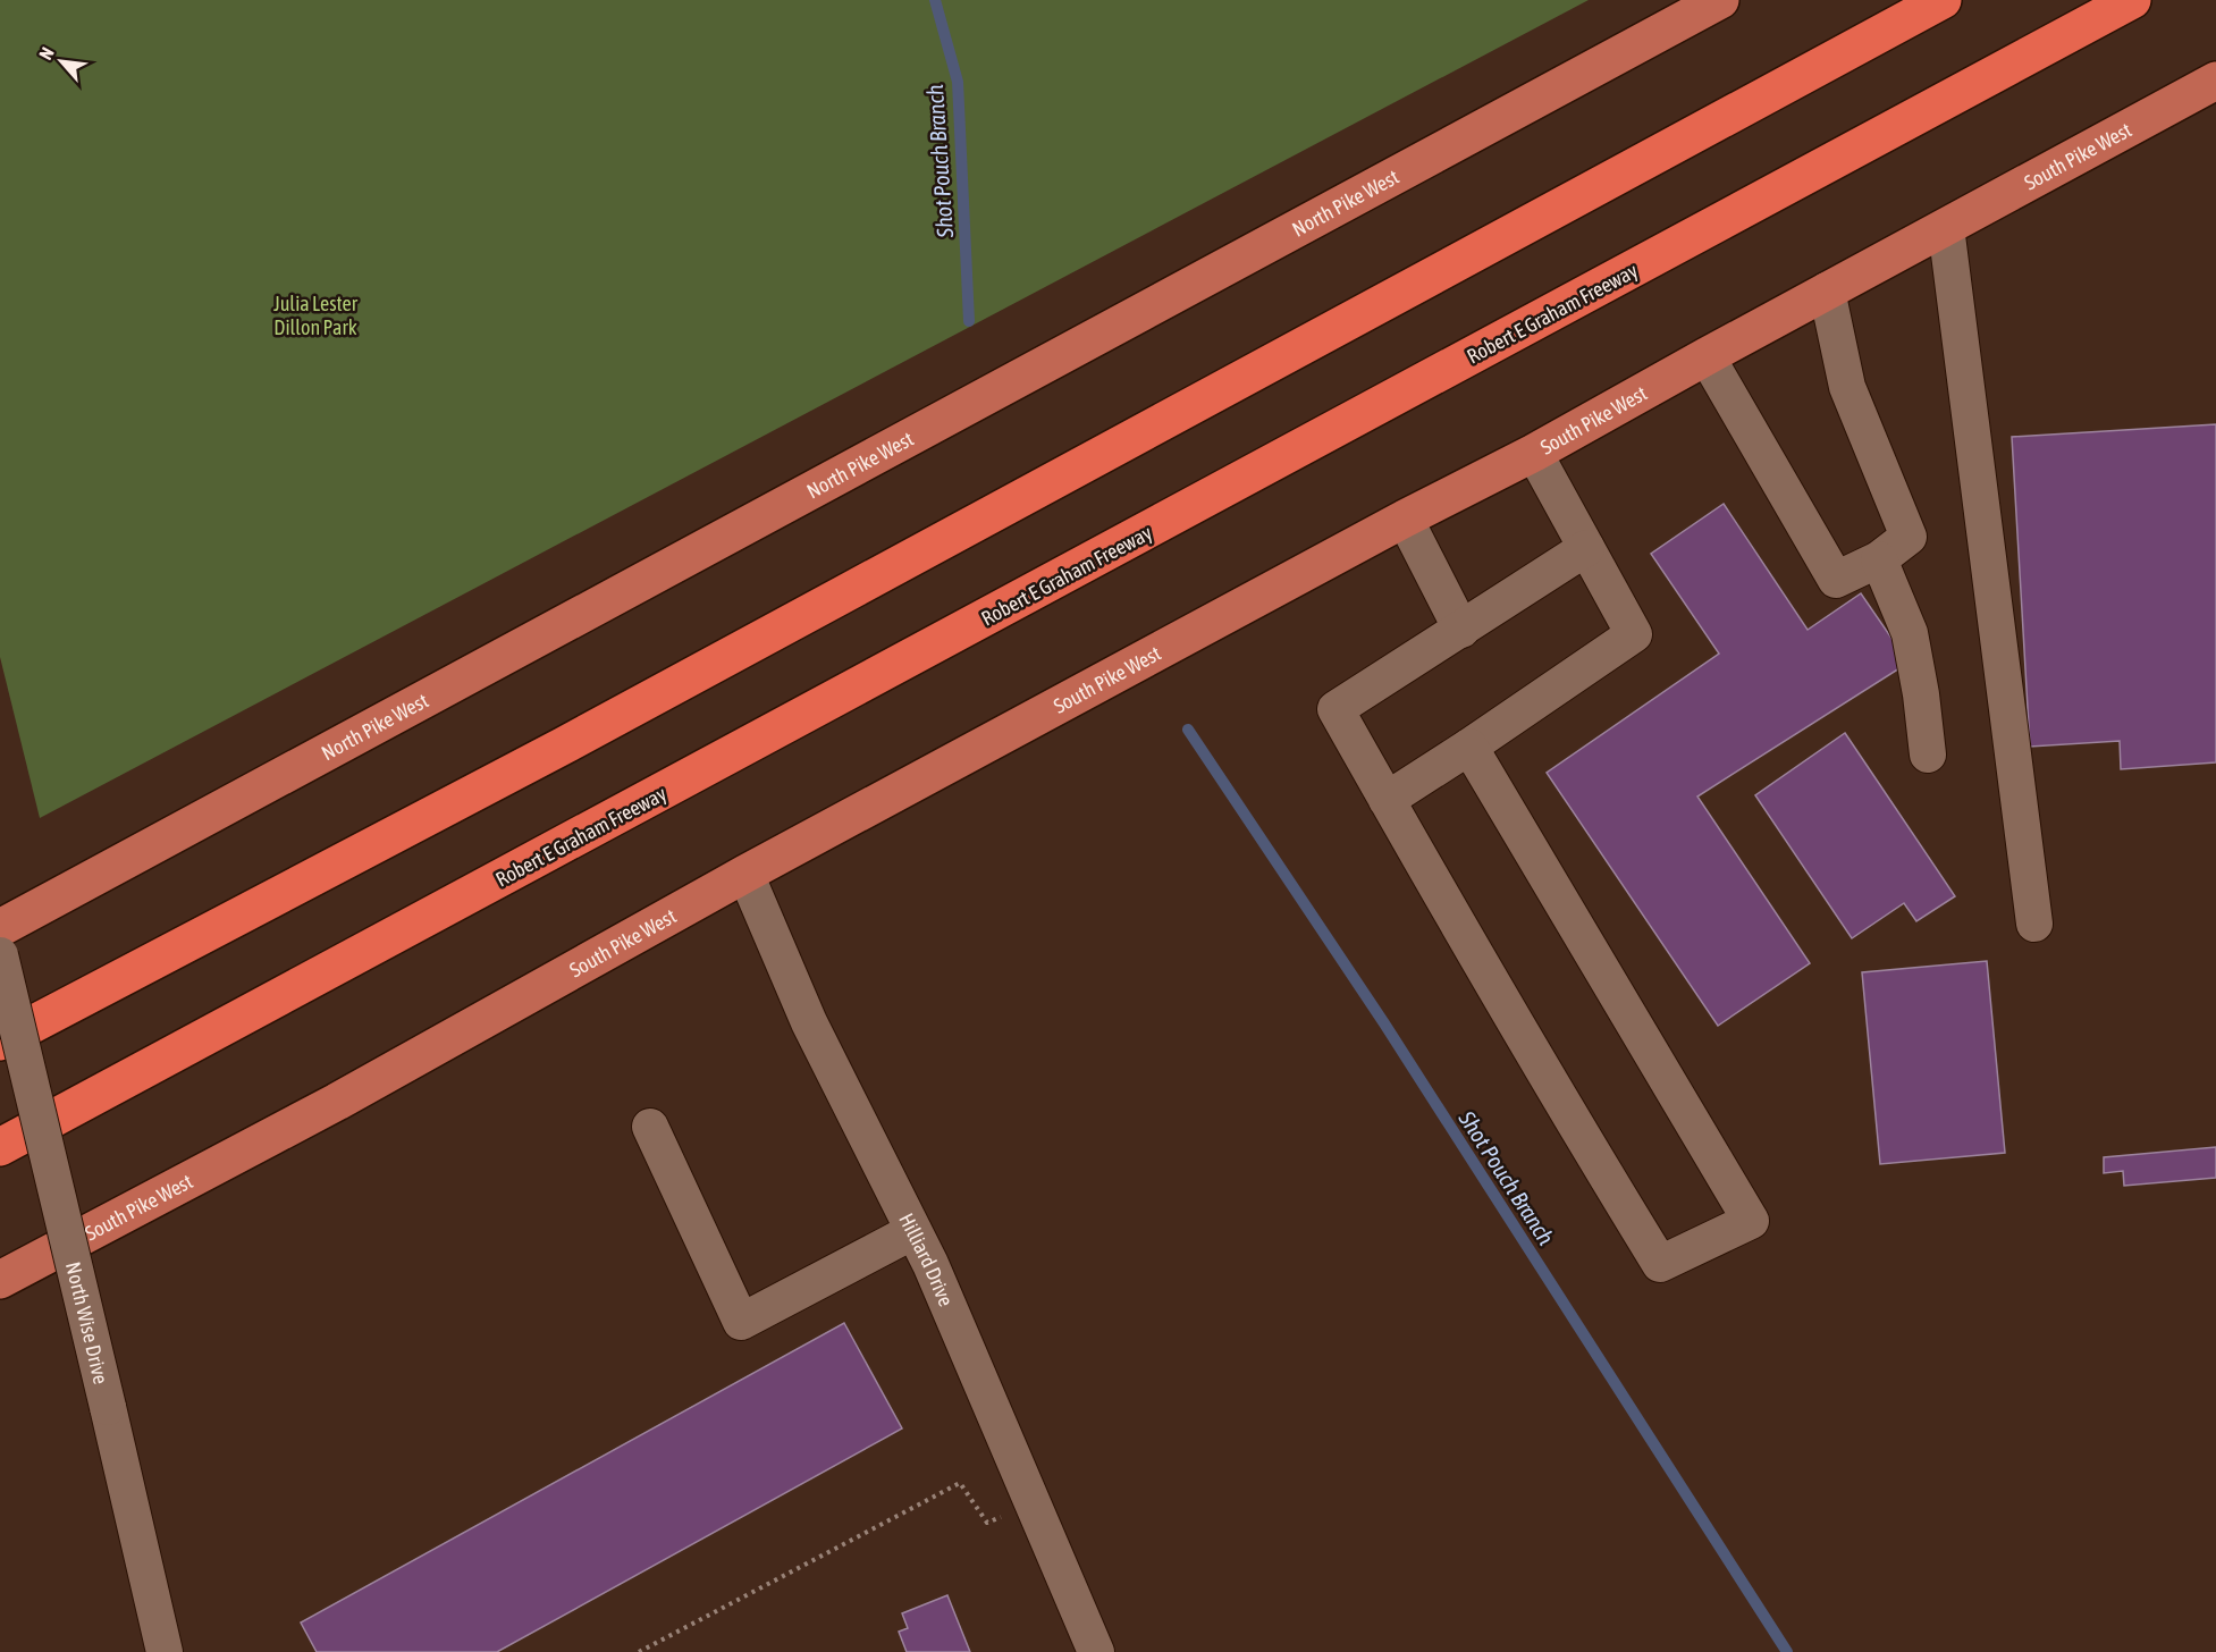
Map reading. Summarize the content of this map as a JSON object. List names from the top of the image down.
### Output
{
  "streets": {
    "highway": ["Robert E Graham Freeway"],
    "main road": ["South Pike West", "North Pike West"],
    "street": ["Hilliard Drive", "North Wise Drive"]
  },
  "crossings": [
    ["South Pike West", "Hilliard Drive"]
  ],
  "water": ["Shot Pouch Branch"],
  "parks": ["Julia Lester Dillon Park"],
  "north": "top left"
}
